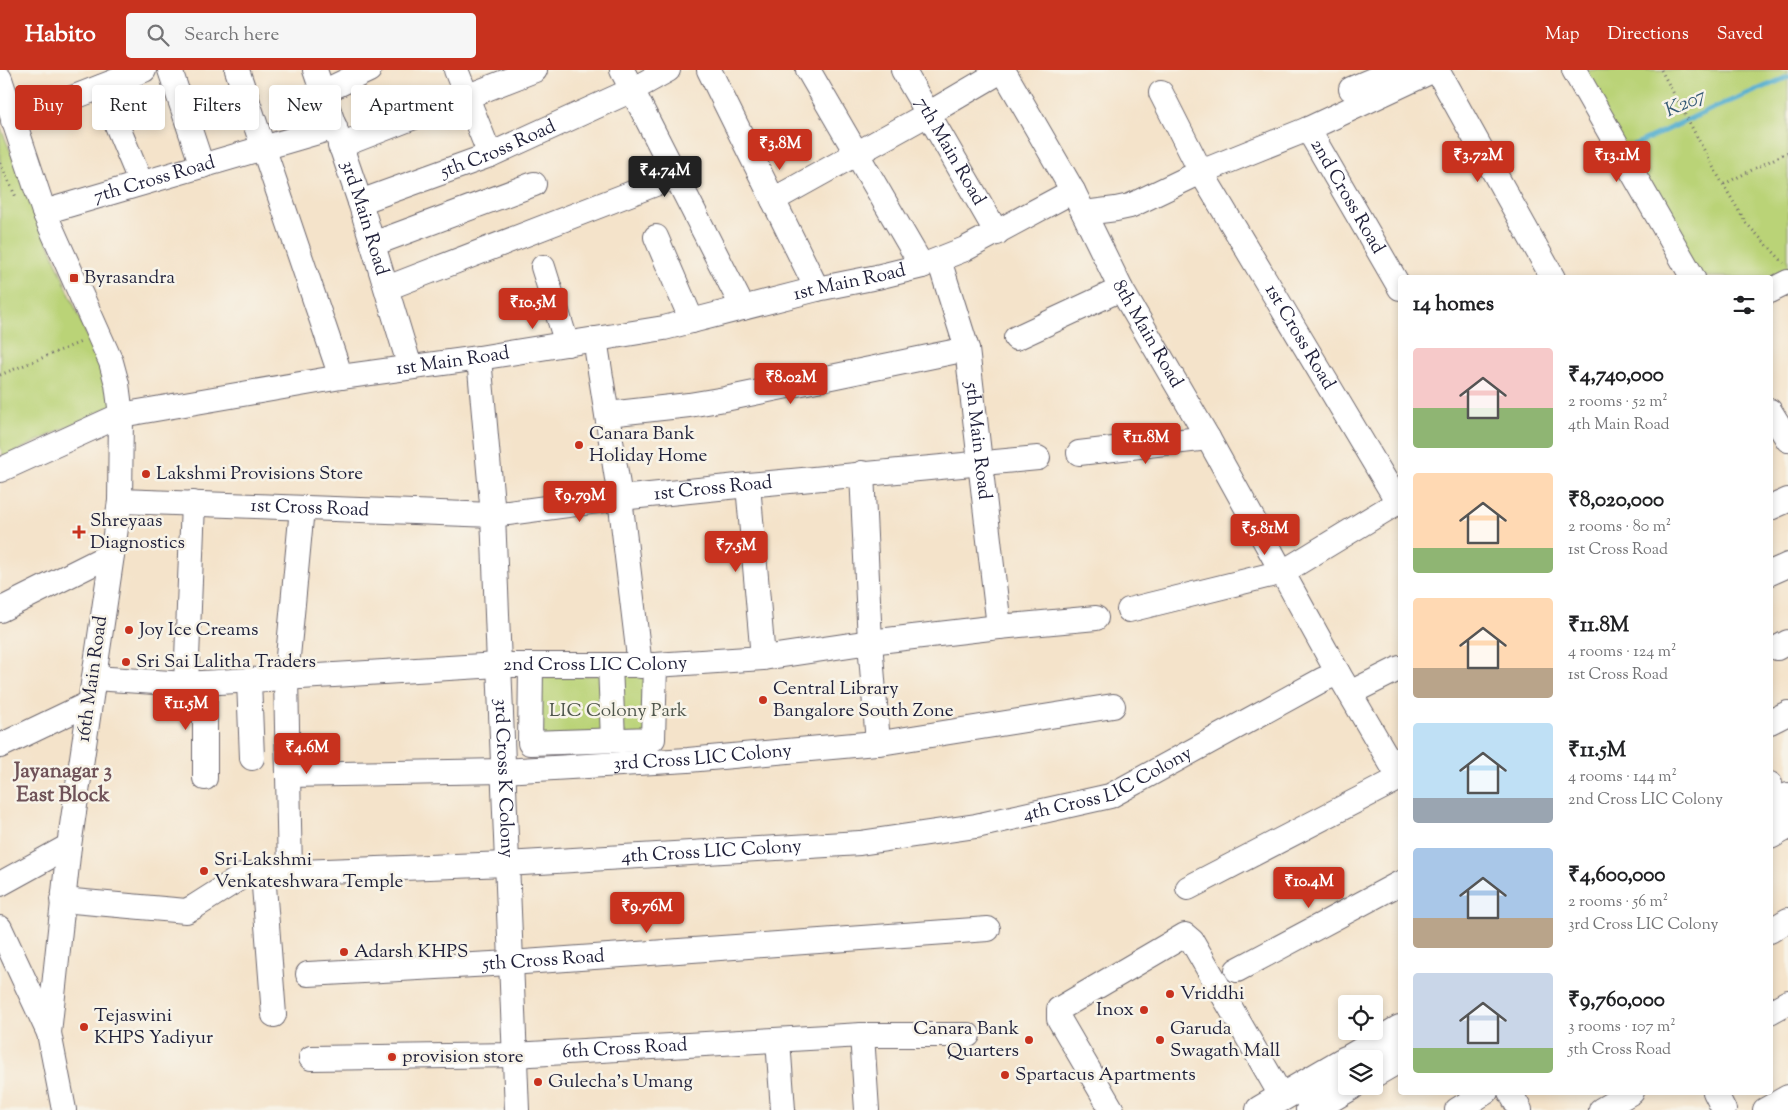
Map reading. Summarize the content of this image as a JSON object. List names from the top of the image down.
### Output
{
  "streets": {
    "street": [
      "5th Cross Road",
      "7th Main Road",
      "7th Cross Road",
      "2nd Cross Road",
      "3rd Main Road",
      "1st Main Road",
      "8th Main Road",
      "1st Cross Road",
      "5th Main Road",
      "2nd Cross LIC Colony",
      "16th Main Road",
      "3rd Cross LIC Colony",
      "3rd Cross K Colony",
      "4th Cross LIC Colony",
      "6th Cross Road"
    ]
  },
  "crossings": [
    ["5th Cross Road", "3rd Main Road"],
    ["5th Cross Road", "3rd Cross K Colony"],
    ["7th Main Road", "1st Main Road"],
    ["7th Cross Road", "3rd Main Road"],
    ["7th Cross Road", "16th Main Road"],
    ["3rd Main Road", "1st Main Road"],
    ["1st Main Road", "8th Main Road"],
    ["1st Main Road", "5th Main Road"],
    ["1st Main Road", "16th Main Road"],
    ["1st Main Road", "3rd Cross K Colony"],
    ["8th Main Road", "4th Cross LIC Colony"],
    ["1st Cross Road", "5th Main Road"],
    ["1st Cross Road", "16th Main Road"],
    ["1st Cross Road", "3rd Cross K Colony"],
    ["5th Main Road", "2nd Cross LIC Colony"],
    ["2nd Cross LIC Colony", "16th Main Road"],
    ["2nd Cross LIC Colony", "3rd Cross K Colony"],
    ["16th Main Road", "4th Cross LIC Colony"],
    ["3rd Cross LIC Colony", "3rd Cross K Colony"],
    ["3rd Cross K Colony", "4th Cross LIC Colony"],
    ["3rd Cross K Colony", "6th Cross Road"]
  ],
  "districts": ["Jayanagar 3 East Block"],
  "water": ["K207"],
  "parks": ["LIC Colony Park"],
  "places": {
    "transit": ["Byrasandra"],
    "other": [
      "Canara Bank Holiday Home",
      "Lakshmi Provisions Store",
      "Joy Ice Creams",
      "Sri Sai Lalitha Traders",
      "Central Library Bangalore South Zone",
      "Sri Lakshmi Venkateshwara Temple",
      "Adarsh KHPS",
      "Vriddhi",
      "Inox",
      "Tejaswini KHPS Yadiyur",
      "Canara Bank Quarters",
      "Garuda Swagath Mall",
      "provision store",
      "Spartacus Apartments",
      "Gulecha's Umang"
    ],
    "health": ["Shreyaas Diagnostics"]
  },
  "page": {
    "header": "Habito",
    "search": "Search here",
    "nav": ["Map", "Directions", "Saved"],
    "chip": [
      "Buy",
      "Rent",
      "Filters",
      "New",
      "Apartment"
    ],
    "price": [
      "₹3.8M",
      "₹3.72M",
      "₹13.1M",
      "₹4.74M",
      "₹10.5M",
      "₹8.02M",
      "₹11.8M",
      "₹9.79M",
      "₹5.81M",
      "₹7.5M",
      "₹11.5M",
      "₹4.6M",
      "₹10.4M",
      "₹9.76M"
    ],
    "heading": "14 homes",
    "list": [
      {
        "name": "₹4,740,000",
        "note": "2 rooms · 52 m² · 4th Main Road"
      },
      {
        "name": "₹8,020,000",
        "note": "2 rooms · 80 m² · 1st Cross Road"
      },
      {
        "name": "₹11.8M",
        "note": "4 rooms · 124 m² · 1st Cross Road"
      },
      {
        "name": "₹11.5M",
        "note": "4 rooms · 144 m² · 2nd Cross LIC Colony"
      },
      {
        "name": "₹4,600,000",
        "note": "2 rooms · 56 m² · 3rd Cross LIC Colony"
      },
      {
        "name": "₹9,760,000",
        "note": "3 rooms · 107 m² · 5th Cross Road"
      }
    ]
  }
}
